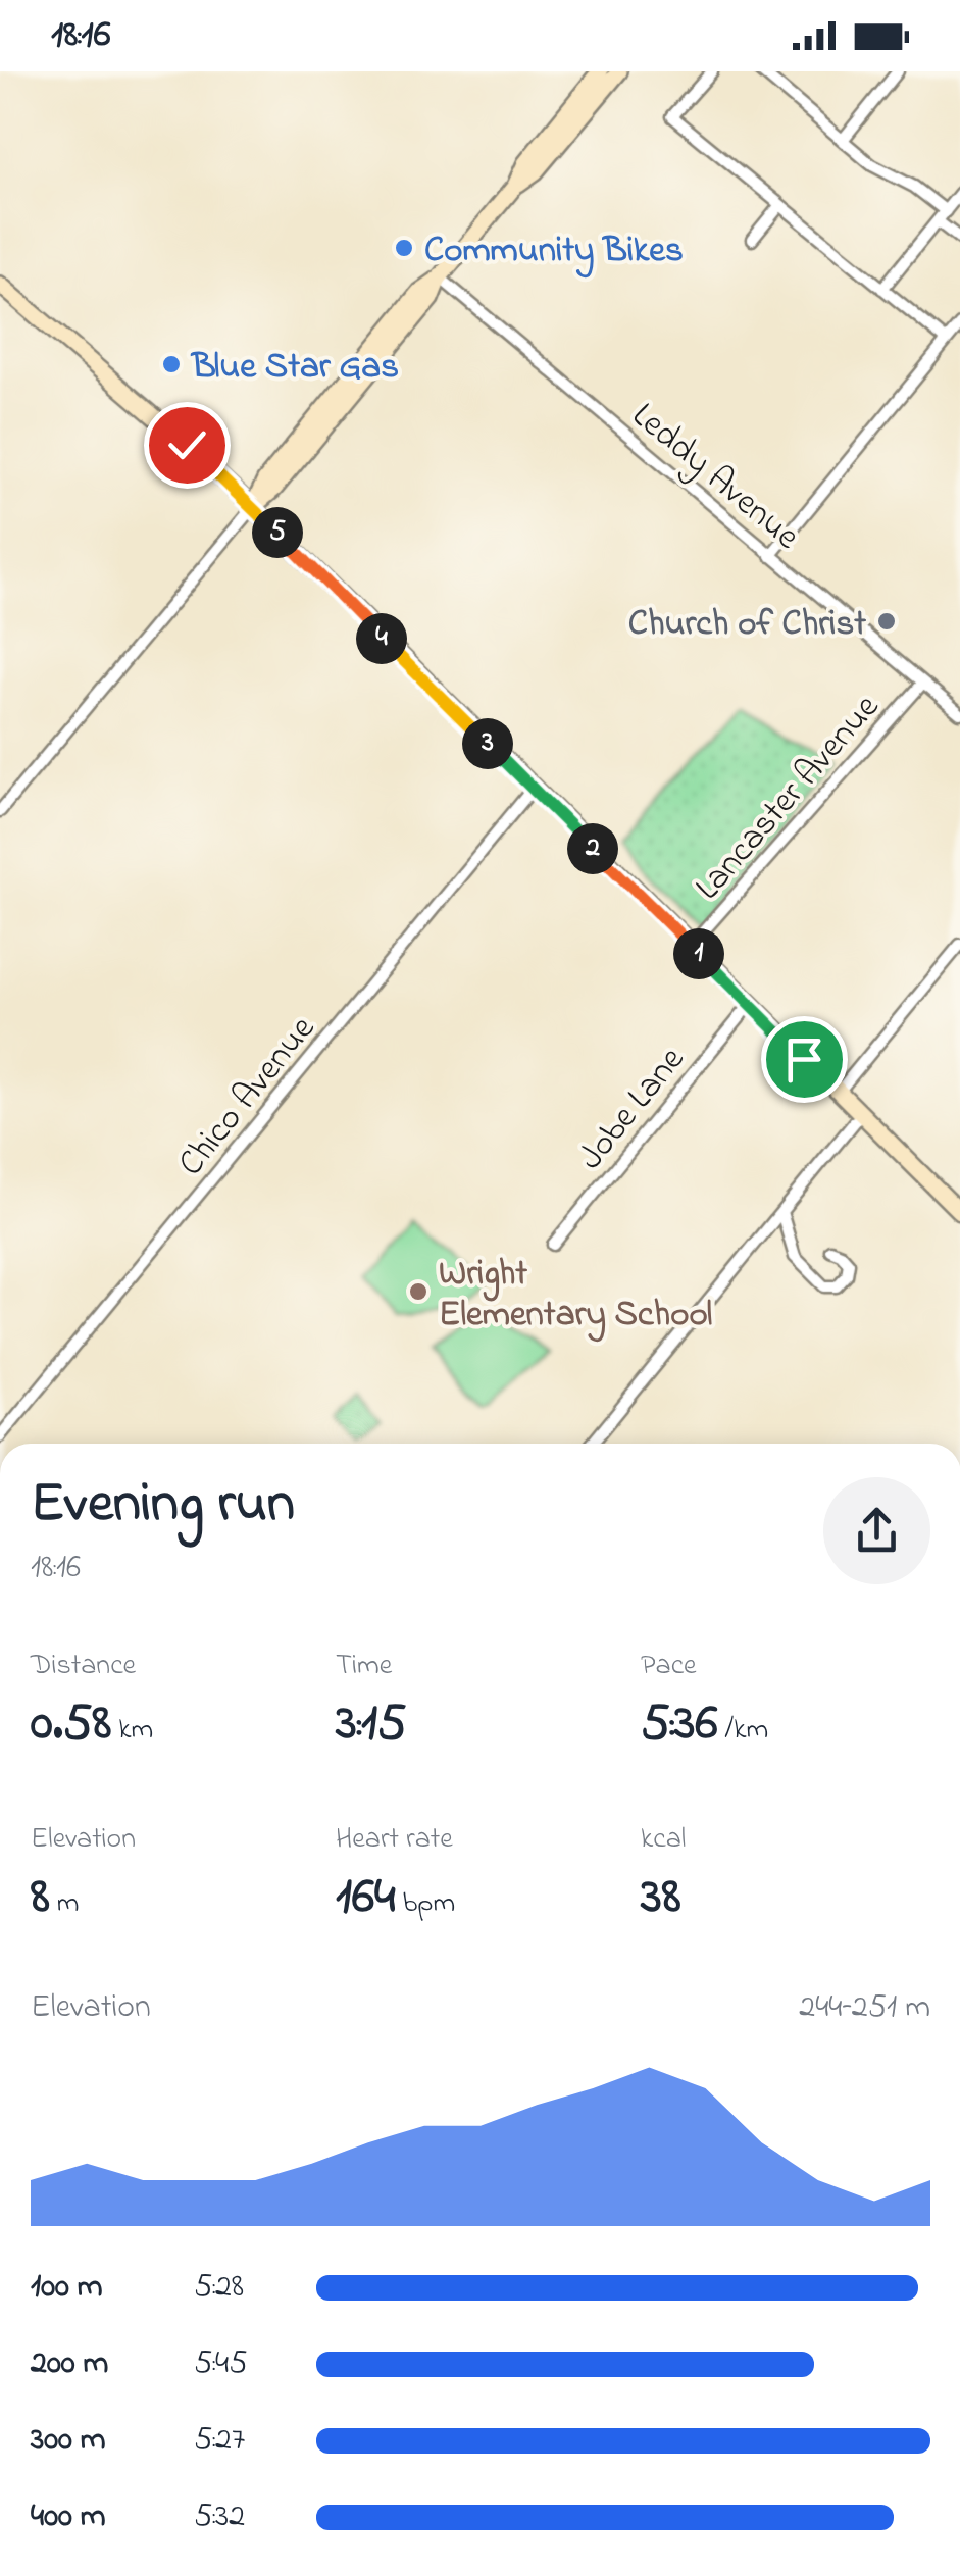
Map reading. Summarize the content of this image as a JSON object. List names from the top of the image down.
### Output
{
  "streets": {
    "street": [
      "Leddy Avenue",
      "Lancaster Avenue",
      "Chico Avenue",
      "Jobe Lane"
    ]
  },
  "crossings": [
    ["Leddy Avenue", "Lancaster Avenue"]
  ],
  "places": [
    "Community Bikes",
    "Blue Star Gas",
    "Church of Christ",
    "Wright Elementary School"
  ],
  "page": {
    "status": "18:16",
    "pins": [
      "5",
      "4",
      "3",
      "2",
      "1"
    ],
    "heading": ["Evening run", "18:16"],
    "stats": [
      ["Distance", "0.58 km"],
      ["Time", "3:15"],
      ["Pace", "5:36 /km"],
      ["Elevation", "8 m"],
      ["Heart rate", "164 bpm"],
      ["kcal", "38"]
    ],
    "chart": ["Elevation", "244–251 m"],
    "list": [
      {
        "name": "100 m",
        "note": "5:28"
      },
      {
        "name": "200 m",
        "note": "5:45"
      },
      {
        "name": "300 m",
        "note": "5:27"
      },
      {
        "name": "400 m",
        "note": "5:32"
      }
    ]
  }
}
